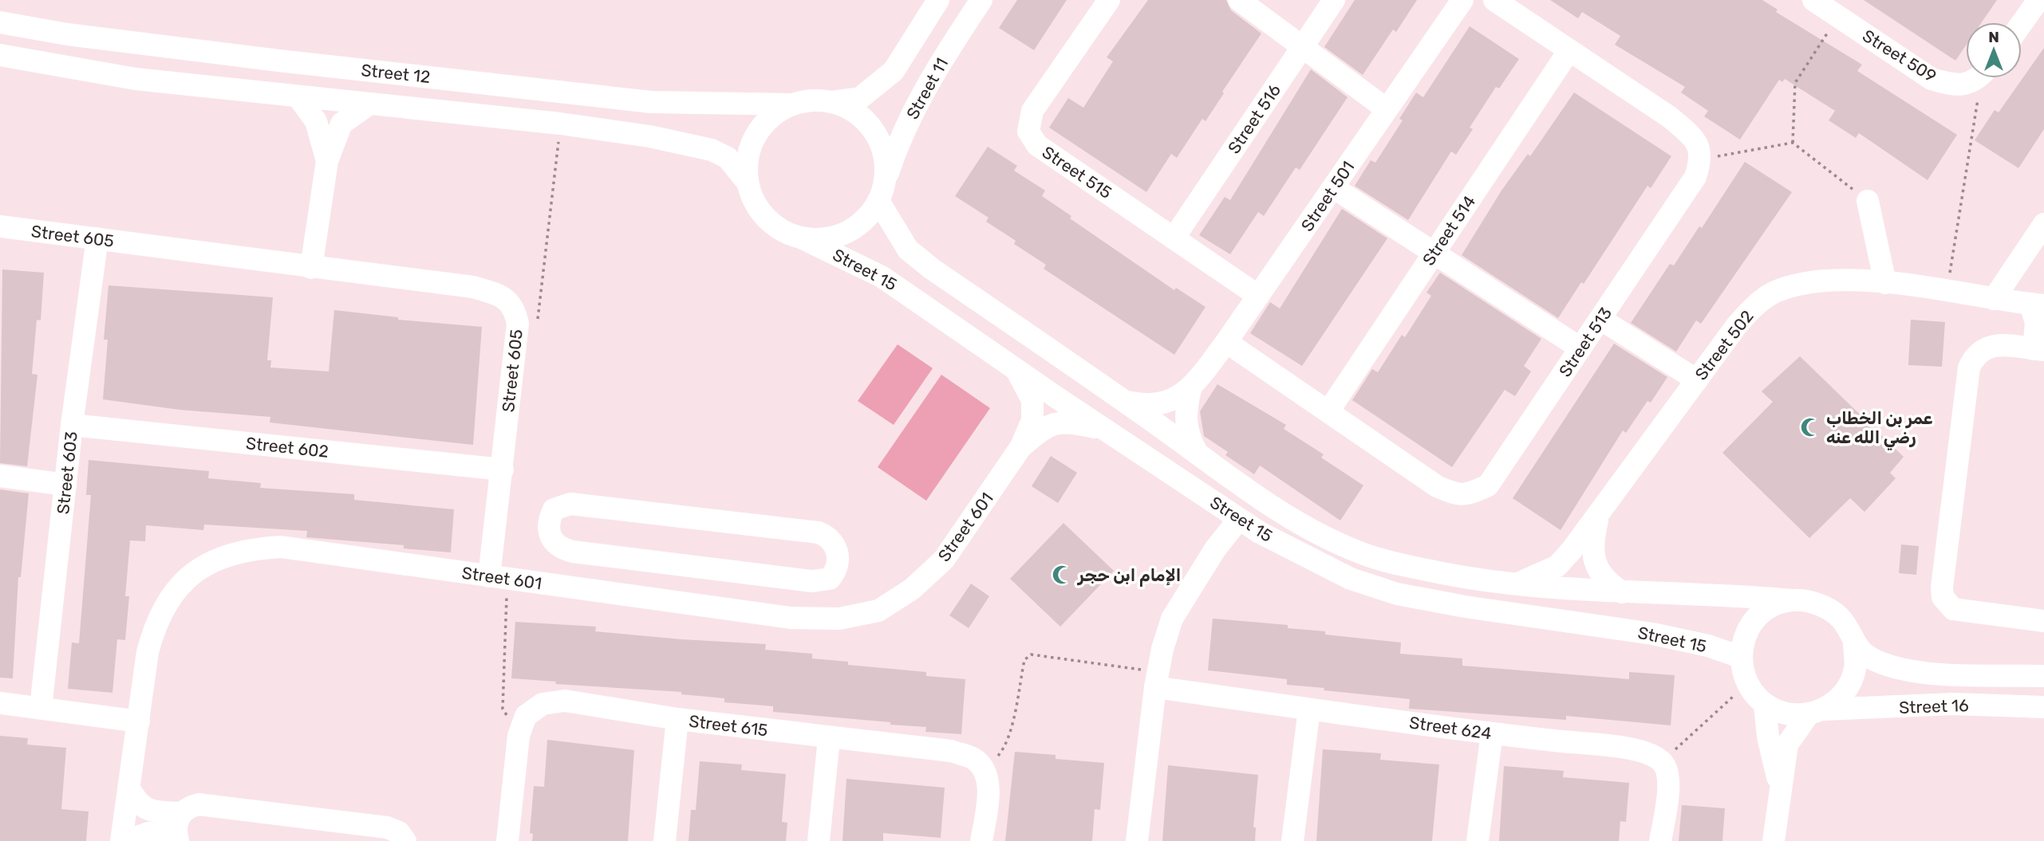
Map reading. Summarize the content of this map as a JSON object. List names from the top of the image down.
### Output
{
  "streets": {
    "street": [
      "Street 509",
      "Street 12",
      "Street 11",
      "Street 516",
      "Street 515",
      "Street 501",
      "Street 514",
      "Street 605",
      "Street 15",
      "Street 513",
      "Street 502",
      "Street 602",
      "Street 603",
      "Street 601",
      "Street 16",
      "Street 615",
      "Street 624"
    ]
  },
  "crossings": [
    ["Street 12", "Street 11"],
    ["Street 12", "Street 15"],
    ["Street 11", "Street 15"],
    ["Street 516", "Street 515"],
    ["Street 515", "Street 501"],
    ["Street 501", "Street 15"],
    ["Street 501", "Street 513"],
    ["Street 514", "Street 513"],
    ["Street 605", "Street 602"],
    ["Street 605", "Street 603"],
    ["Street 605", "Street 601"],
    ["Street 15", "Street 502"],
    ["Street 15", "Street 601"],
    ["Street 15", "Street 16"],
    ["Street 602", "Street 603"]
  ],
  "places": {
    "mosque": ["عمر بن الخطاب رضي الله عنه", "الإمام ابن حجر"]
  },
  "north": "top"
}
